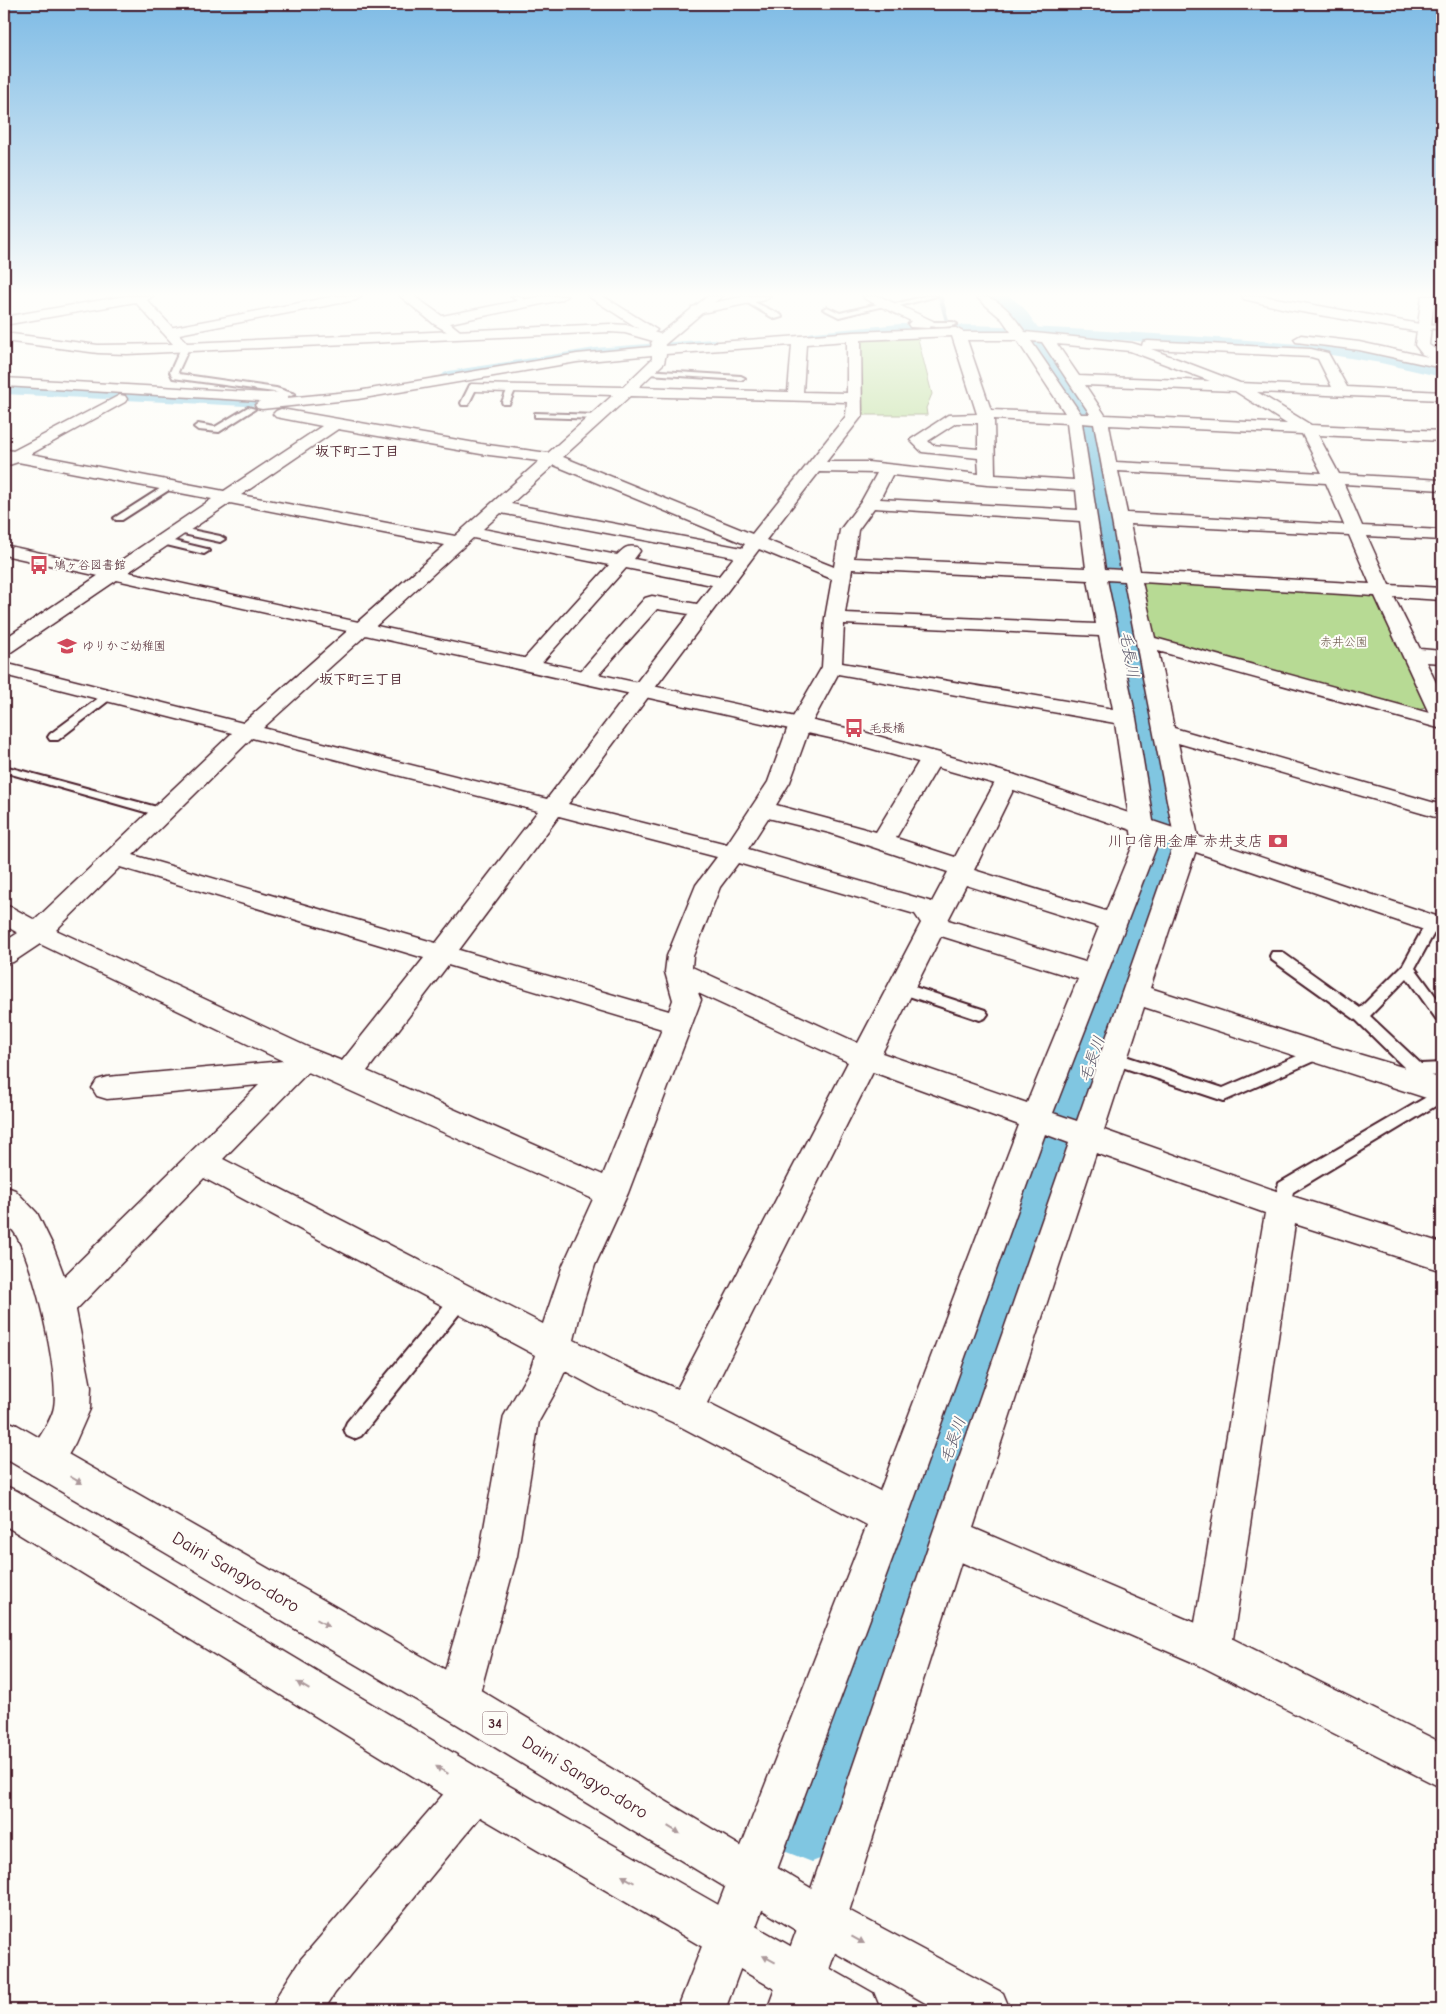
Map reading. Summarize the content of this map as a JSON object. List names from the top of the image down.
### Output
{
  "streets": {
    "street": ["Daini Sangyo-doro", "34"]
  },
  "districts": ["坂下町二丁目", "坂下町三丁目"],
  "water": ["毛長川"],
  "parks": ["赤井公園"],
  "places": {
    "bus stop": ["鳩ヶ谷図書館", "毛長橋"],
    "school or university": ["ゆりかご幼稚園"],
    "bank": ["川口信用金庫 赤井支店"]
  }
}
